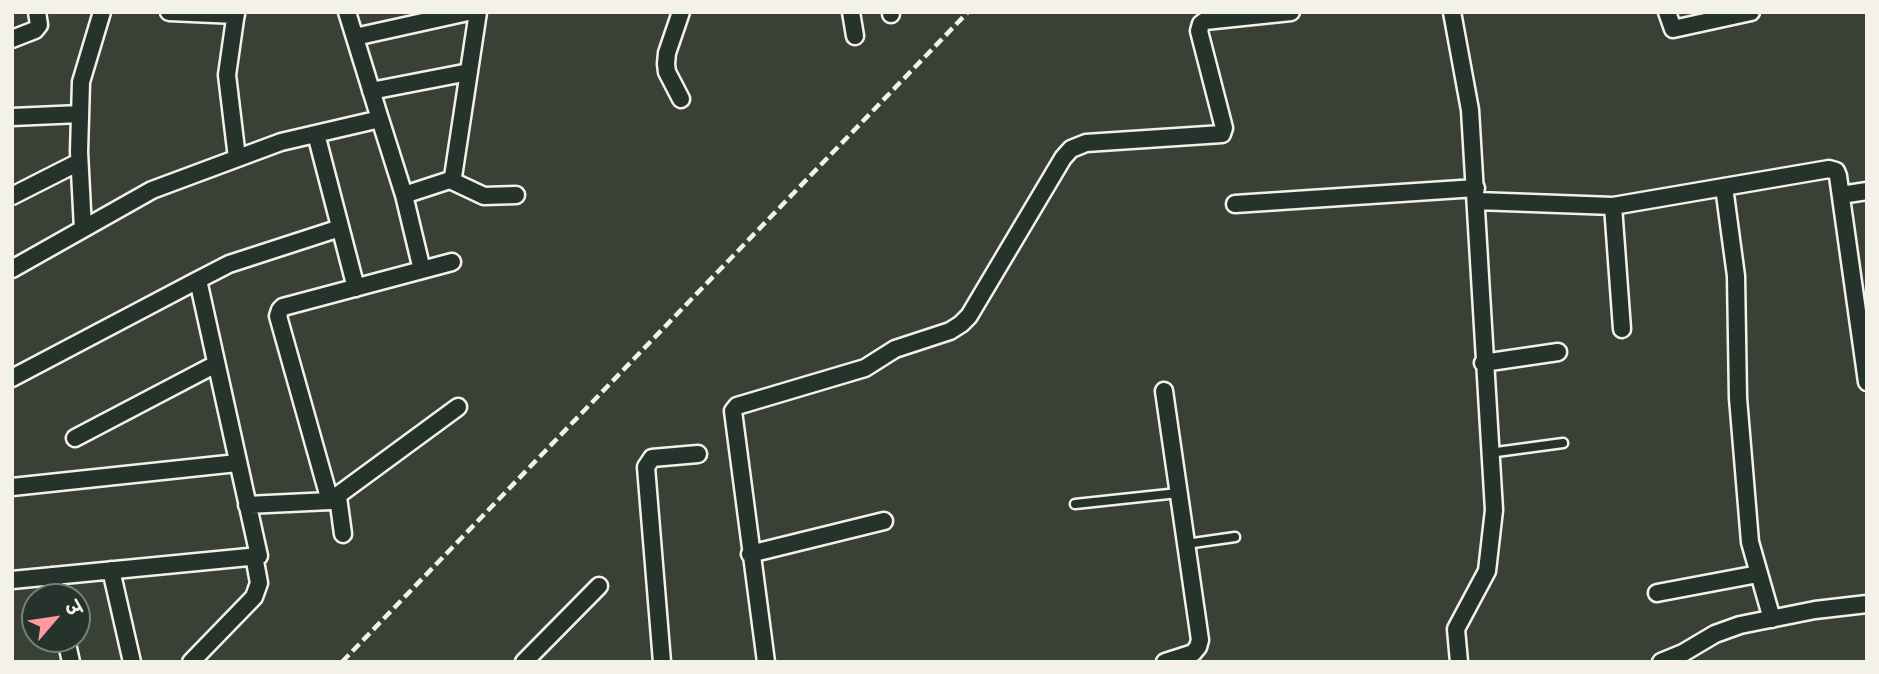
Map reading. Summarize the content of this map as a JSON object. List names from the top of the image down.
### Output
{
  "north": "top right"
}
